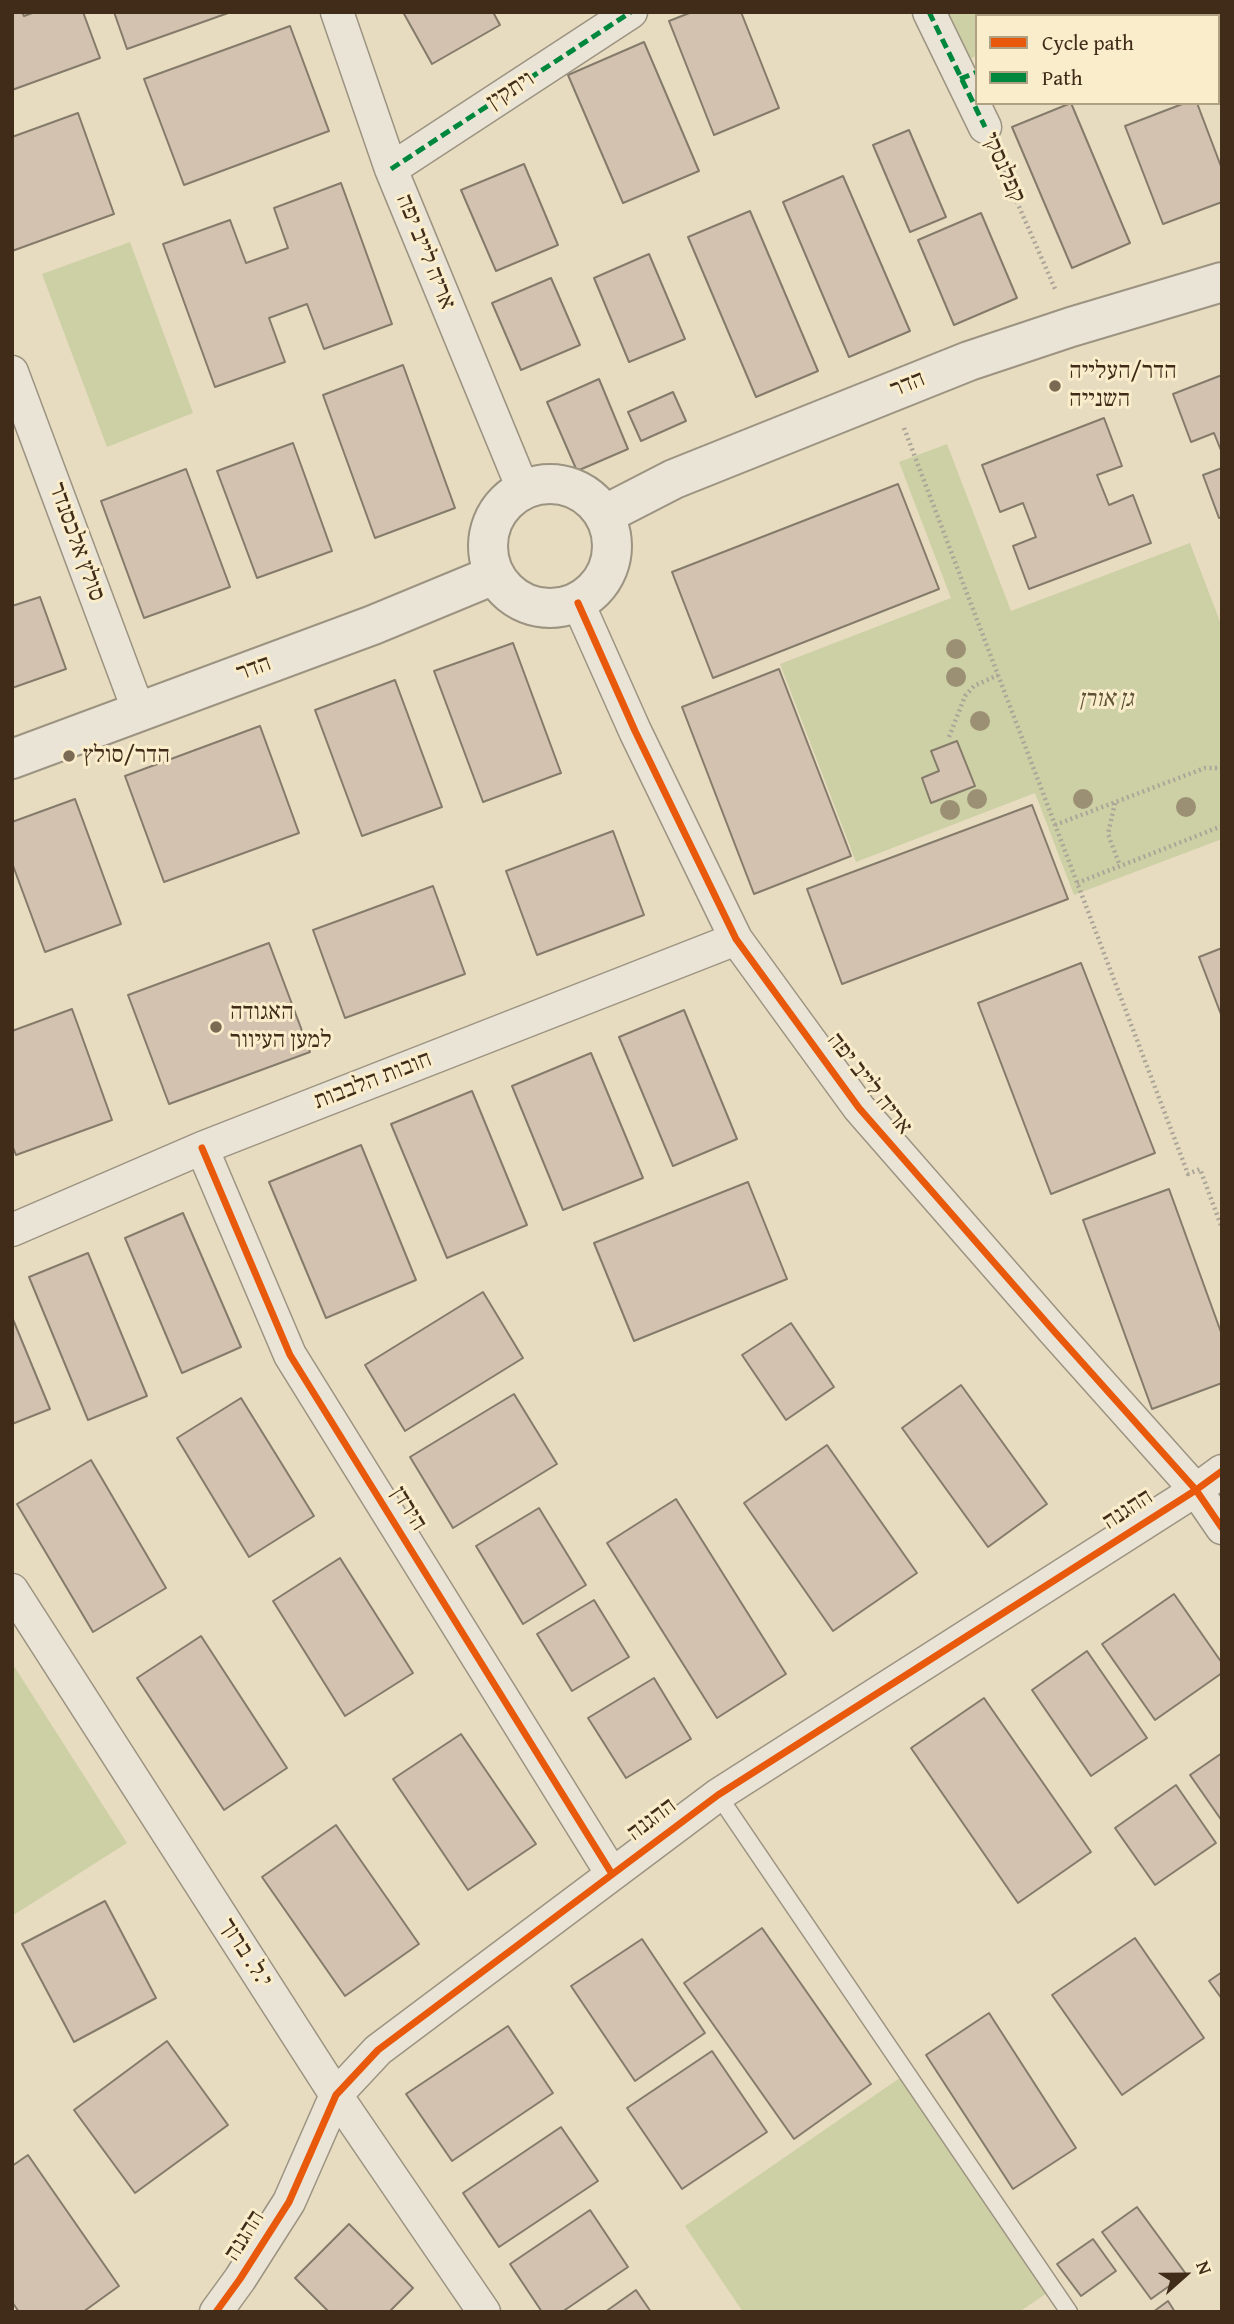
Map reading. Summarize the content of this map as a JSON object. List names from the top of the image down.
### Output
{
  "streets": {
    "street": [
      "ויתקין",
      "קפלנסקי",
      "אריה לייב יפה",
      "הדר",
      "סולץ אלכסנדר",
      "חובות הלבבות",
      "הירדן",
      "ההגנה",
      "י.ל. ברוך"
    ]
  },
  "crossings": [
    ["ויתקין", "אריה לייב יפה"],
    ["קפלנסקי", "הדר"],
    ["אריה לייב יפה", "הדר"],
    ["אריה לייב יפה", "חובות הלבבות"],
    ["אריה לייב יפה", "ההגנה"],
    ["הדר", "סולץ אלכסנדר"],
    ["חובות הלבבות", "הירדן"],
    ["הירדן", "ההגנה"],
    ["ההגנה", "י.ל. ברוך"]
  ],
  "parks": ["גן אורן"],
  "places": ["הדר/העלייה השנייה", "הדר/סולץ", "האגודה למען העיוור"],
  "legend": ["Cycle path", "Path"],
  "north": "right"
}
